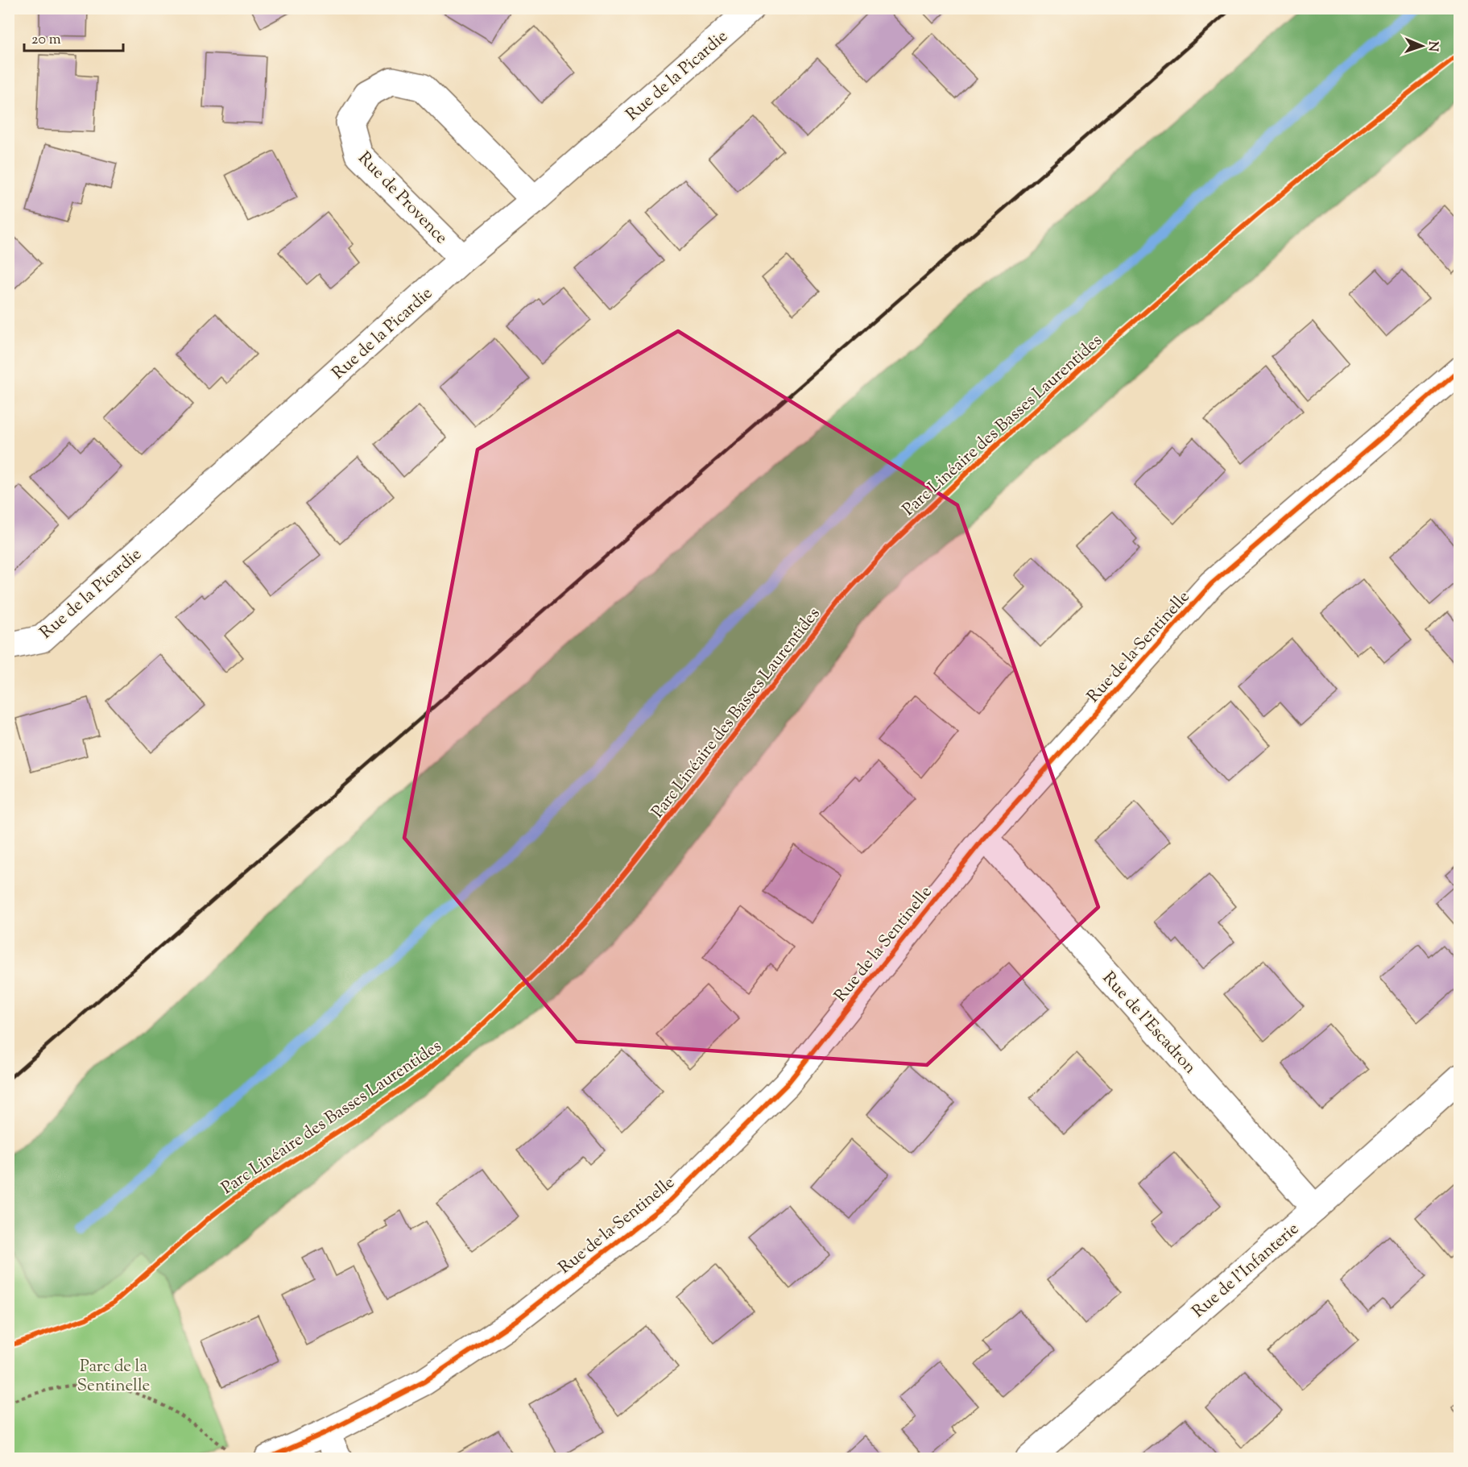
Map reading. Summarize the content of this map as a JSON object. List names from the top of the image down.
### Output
{
  "streets": {
    "street": [
      "Rue de la Picardie",
      "Rue de Provence",
      "Rue de la Sentinelle",
      "Rue de l'Escadron",
      "Rue de l'Infanterie"
    ],
    "cycle path": ["Parc Linéaire des Basses Laurentides"]
  },
  "crossings": [
    ["Rue de la Picardie", "Rue de Provence"],
    ["Rue de la Sentinelle", "Rue de l'Escadron"],
    ["Rue de l'Escadron", "Rue de l'Infanterie"]
  ],
  "parks": ["Parc de la Sentinelle"],
  "scale_bar": "20 m",
  "north": "right"
}
